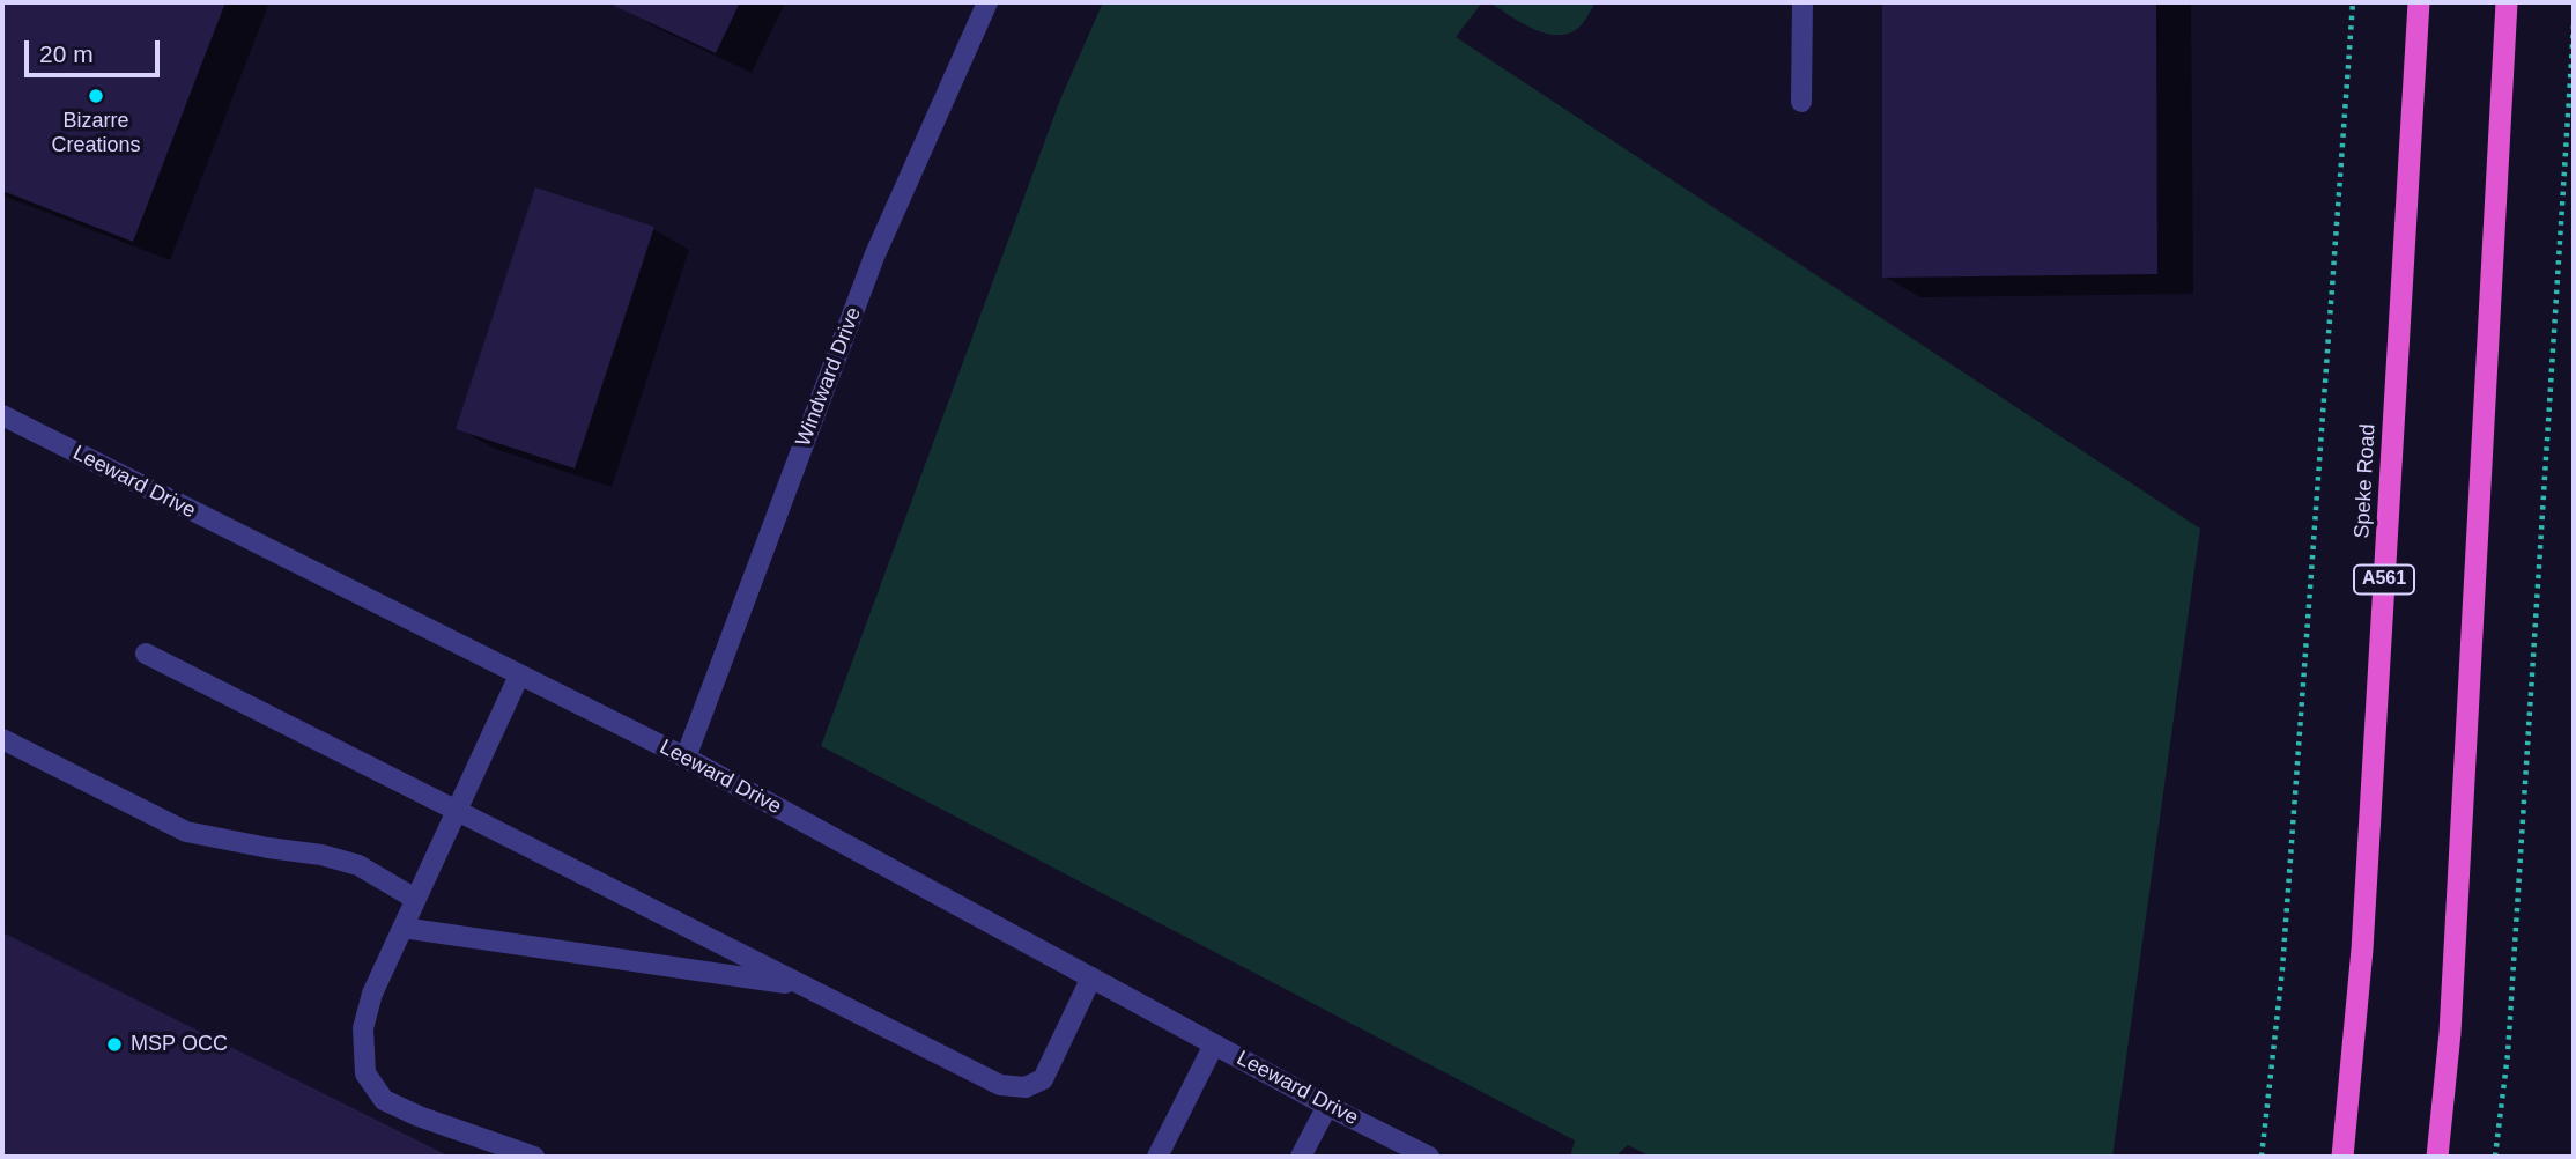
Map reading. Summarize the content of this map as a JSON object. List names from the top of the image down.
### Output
{
  "streets": {
    "highway": ["Speke Road", "A561"],
    "street": ["Windward Drive", "Leeward Drive"]
  },
  "crossings": [
    ["Windward Drive", "Leeward Drive"]
  ],
  "places": ["Bizarre Creations", "MSP OCC"],
  "scale_bar": "20 m"
}
